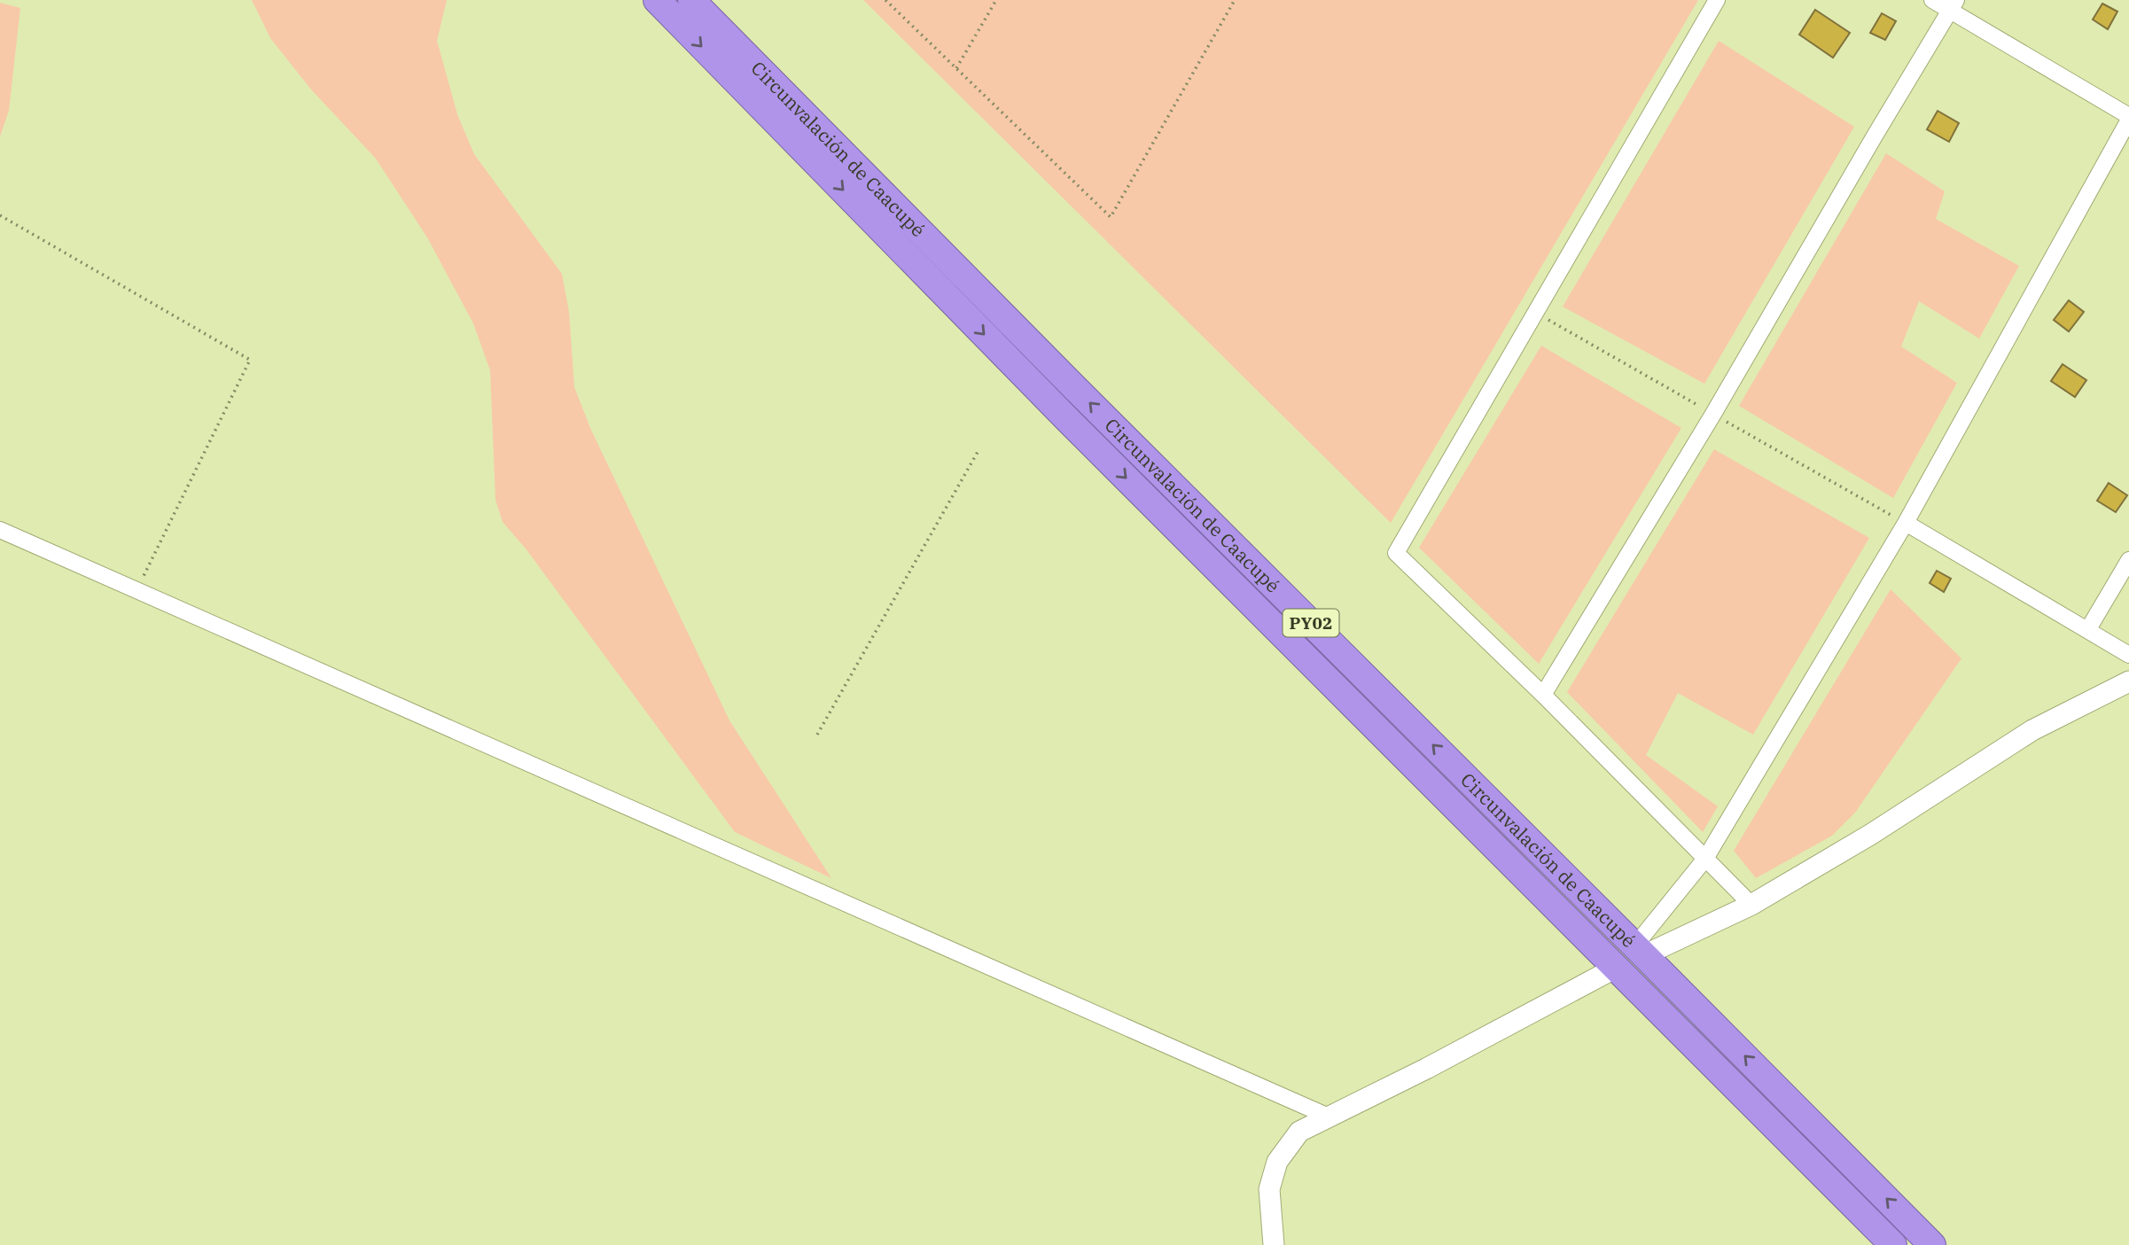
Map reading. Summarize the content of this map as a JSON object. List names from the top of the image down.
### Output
{
  "streets": {
    "highway": ["Circunvalación de Caacupé", "PY02"]
  }
}
